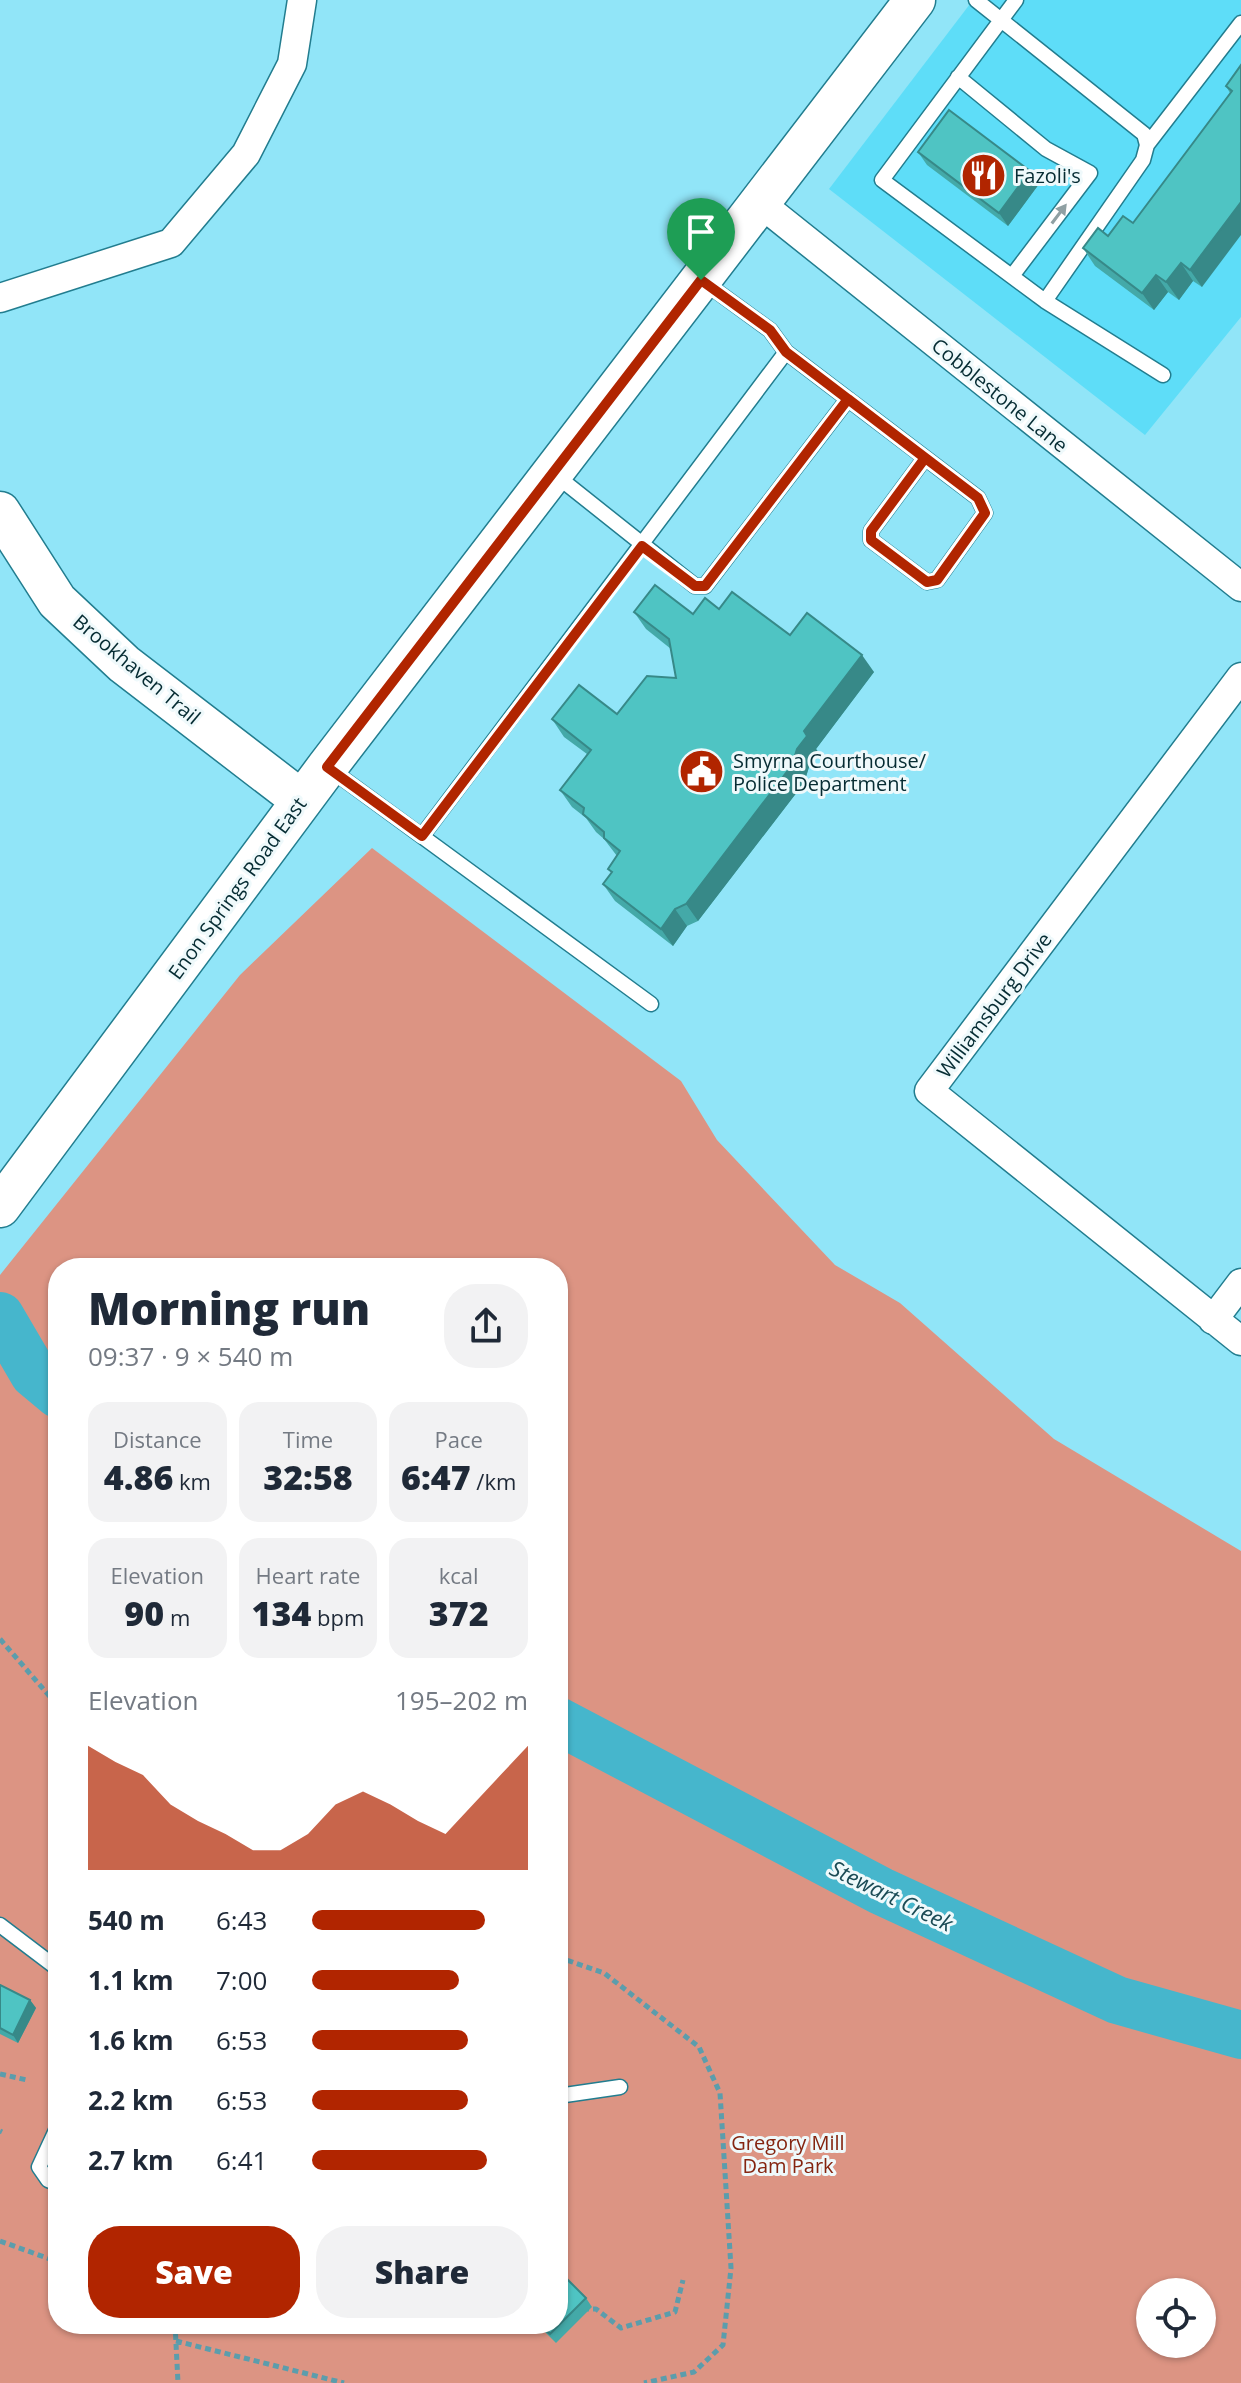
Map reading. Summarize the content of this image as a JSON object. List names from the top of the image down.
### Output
{
  "streets": {
    "street": [
      "Cobblestone Lane",
      "Brookhaven Trail",
      "Enon Springs Road East",
      "Williamsburg Drive"
    ]
  },
  "crossings": [
    ["Cobblestone Lane", "Enon Springs Road East"],
    ["Brookhaven Trail", "Enon Springs Road East"]
  ],
  "water": ["Stewart Creek"],
  "parks": ["Gregory Mill Dam Park"],
  "places": {
    "restaurant": ["Fazoli's"],
    "public building": ["Smyrna Courthouse/ Police Department"]
  },
  "page": {
    "heading": ["Morning run", "09:37 · 9 × 540 m"],
    "stats": [
      ["Distance", "4.86 km"],
      ["Time", "32:58"],
      ["Pace", "6:47 /km"],
      ["Elevation", "90 m"],
      ["Heart rate", "134 bpm"],
      ["kcal", "372"]
    ],
    "chart": ["Elevation", "195–202 m"],
    "list": [
      {
        "name": "540 m",
        "note": "6:43"
      },
      {
        "name": "1.1 km",
        "note": "7:00"
      },
      {
        "name": "1.6 km",
        "note": "6:53"
      },
      {
        "name": "2.2 km",
        "note": "6:53"
      },
      {
        "name": "2.7 km",
        "note": "6:41"
      }
    ],
    "buttons": ["Save", "Share"]
  }
}
